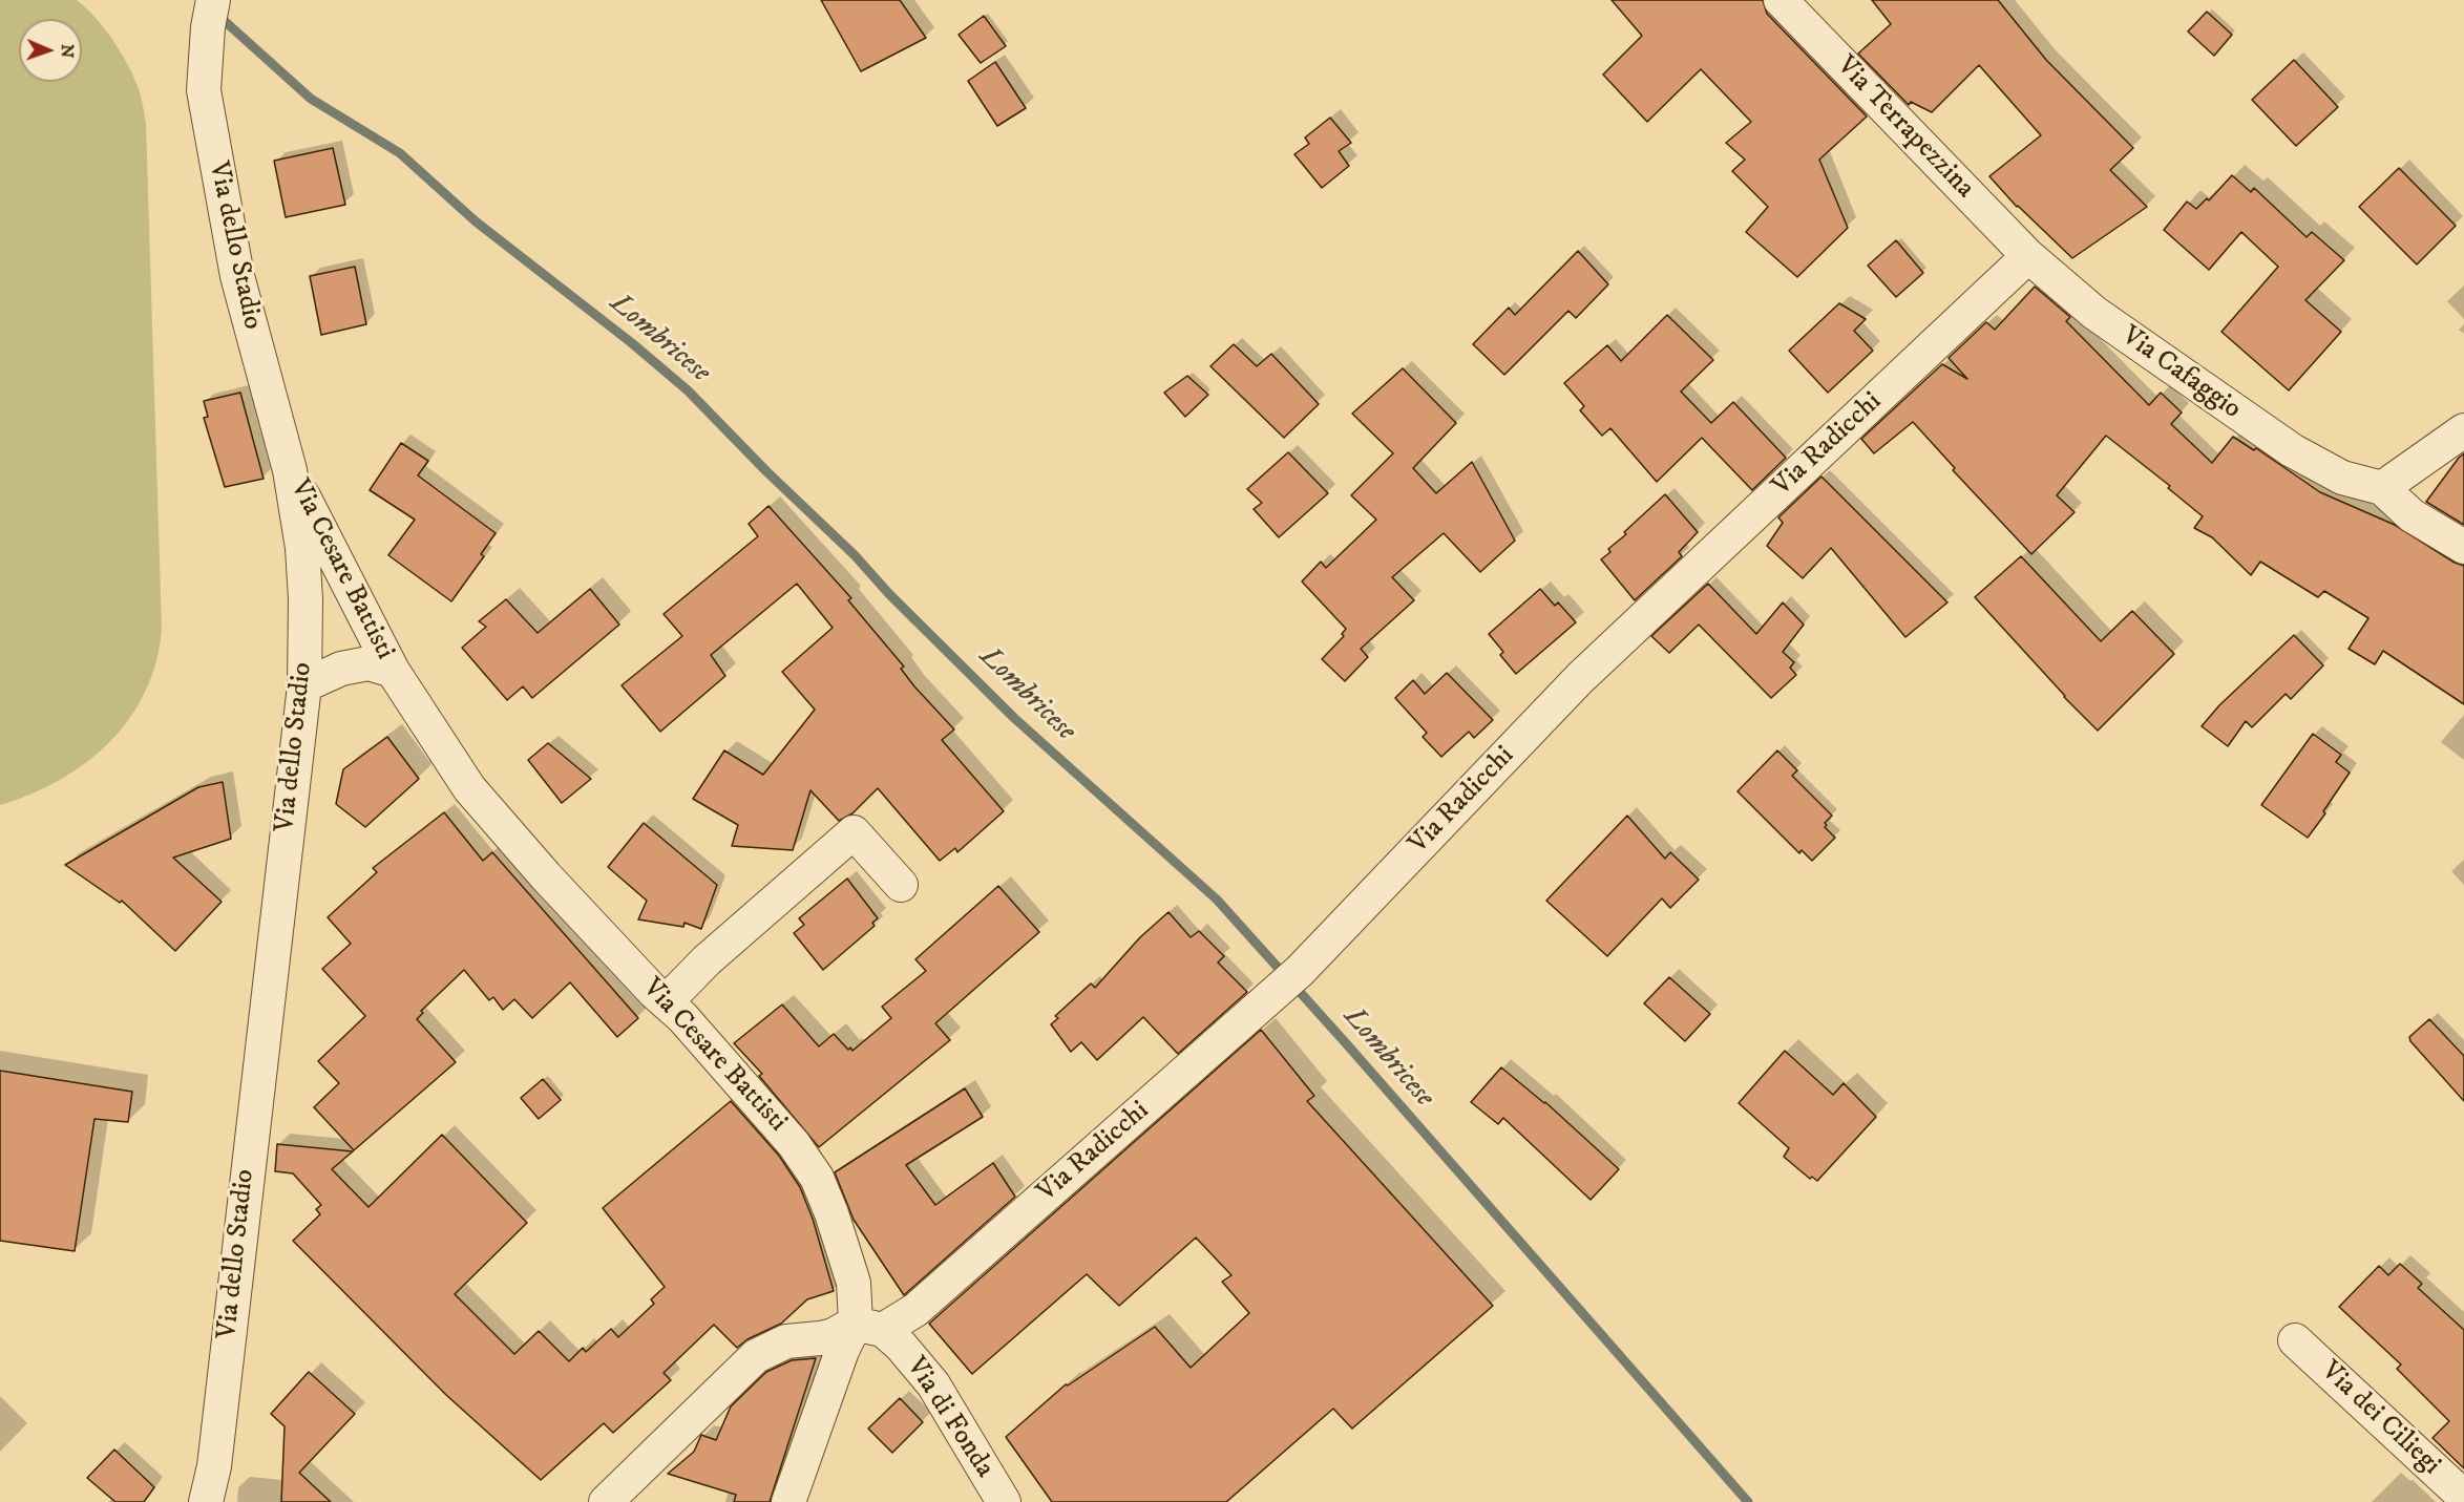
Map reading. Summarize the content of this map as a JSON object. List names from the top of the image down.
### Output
{
  "streets": {
    "street": [
      "Via Terrapezzina",
      "Via dello Stadio",
      "Via Cafaggio",
      "Via Radicchi",
      "Via Cesare Battisti",
      "Via di Fonda",
      "Via dei Ciliegi"
    ]
  },
  "crossings": [
    ["Via Terrapezzina", "Via Cafaggio"],
    ["Via Terrapezzina", "Via Radicchi"],
    ["Via dello Stadio", "Via Cesare Battisti"],
    ["Via Cafaggio", "Via Radicchi"],
    ["Via Radicchi", "Via Cesare Battisti"],
    ["Via Radicchi", "Via di Fonda"],
    ["Via Cesare Battisti", "Via di Fonda"]
  ],
  "water": ["Lombricese"],
  "north": "right"
}
